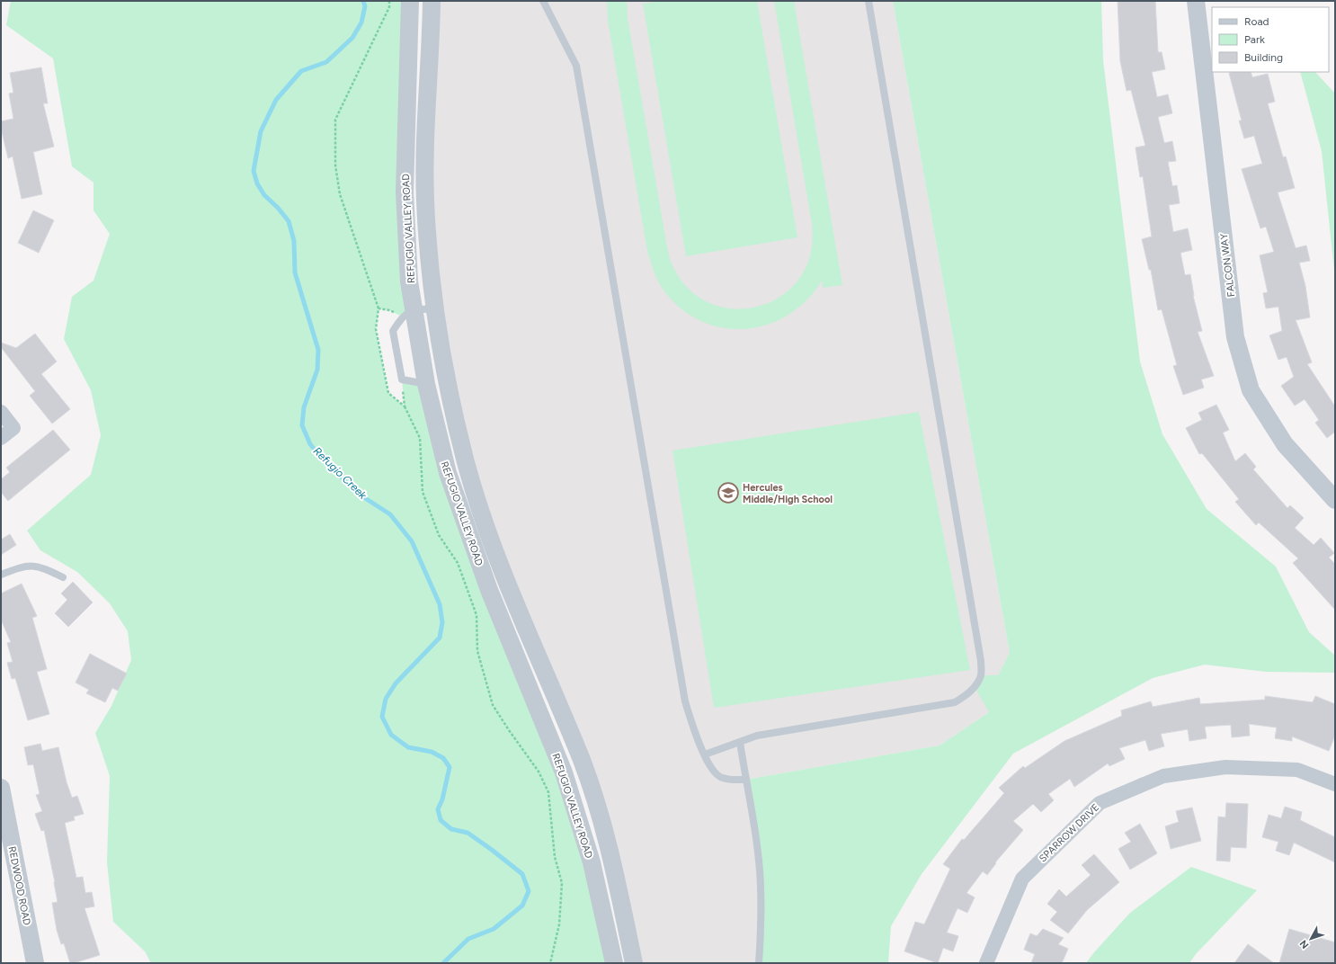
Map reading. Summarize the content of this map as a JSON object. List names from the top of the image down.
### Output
{
  "streets": {
    "street": [
      "REFUGIO VALLEY ROAD",
      "FALCON WAY",
      "SPARROW DRIVE",
      "REDWOOD ROAD"
    ]
  },
  "water": ["Refugio Creek"],
  "places": {
    "school or university": ["Hercules Middle/High School"]
  },
  "legend": ["Road", "Park", "Building"],
  "north": "bottom left"
}
